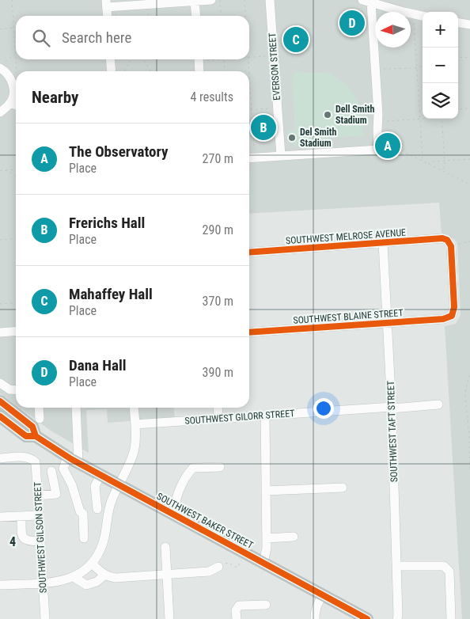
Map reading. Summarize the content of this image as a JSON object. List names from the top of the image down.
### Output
{
  "streets": {
    "highway": ["SOUTHWEST BAKER STREET"],
    "street": [
      "EVERSON STREET",
      "SOUTHWEST MELROSE AVENUE",
      "SOUTHWEST BLAINE STREET",
      "SOUTHWEST GILORR STREET",
      "SOUTHWEST TAFT STREET",
      "SOUTHWEST GILSON STREET"
    ]
  },
  "crossings": [
    ["SOUTHWEST MELROSE AVENUE", "SOUTHWEST BLAINE STREET"],
    ["SOUTHWEST MELROSE AVENUE", "SOUTHWEST TAFT STREET"],
    ["SOUTHWEST BLAINE STREET", "SOUTHWEST TAFT STREET"],
    ["SOUTHWEST GILORR STREET", "SOUTHWEST TAFT STREET"]
  ],
  "places": ["Dell Smith Stadium", "Del Smith Stadium"],
  "north": "left",
  "page": {
    "pins": [
      "D",
      "C",
      "B",
      "A"
    ],
    "map_buttons": ["+", "−"],
    "search": "Search here",
    "heading": ["Nearby", "4 results"],
    "list": [
      {
        "mark": "A",
        "name": "The Observatory",
        "note": "Place",
        "value": "270 m"
      },
      {
        "mark": "B",
        "name": "Frerichs Hall",
        "note": "Place",
        "value": "290 m"
      },
      {
        "mark": "C",
        "name": "Mahaffey Hall",
        "note": "Place",
        "value": "370 m"
      },
      {
        "mark": "D",
        "name": "Dana Hall",
        "note": "Place",
        "value": "390 m"
      }
    ]
  },
  "grid": {
    "rows": ["4"]
  }
}
